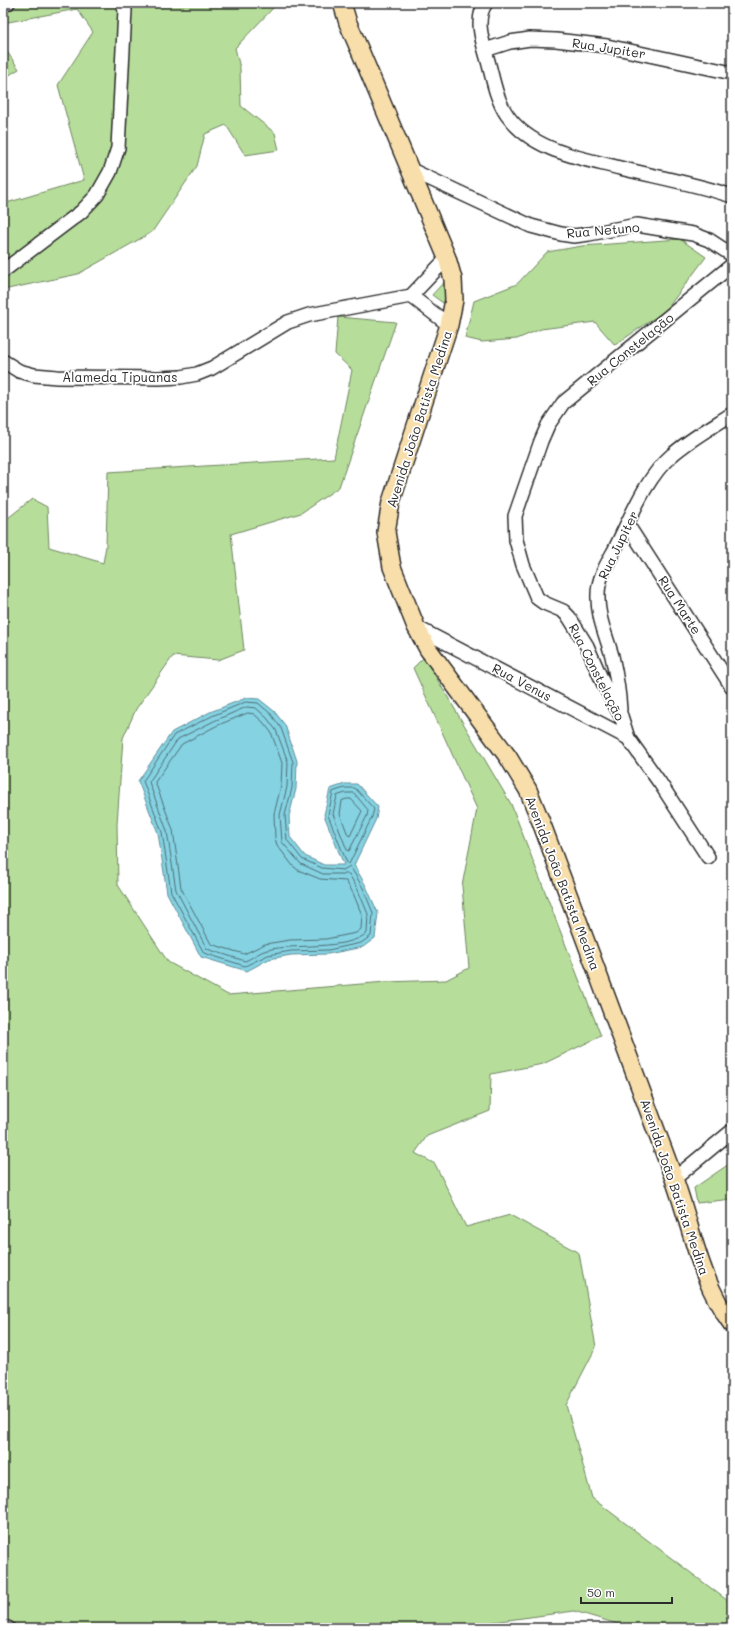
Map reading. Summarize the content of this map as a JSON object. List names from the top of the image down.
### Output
{
  "streets": {
    "main road": ["Avenida João Batista Medina"],
    "street": [
      "Rua Jupiter",
      "Rua Netuno",
      "Rua Constelação",
      "Alameda Tipuanas",
      "Rua Marte",
      "Rua Venus"
    ]
  },
  "crossings": [
    ["Rua Jupiter", "Rua Constelação"],
    ["Rua Jupiter", "Rua Marte"],
    ["Rua Netuno", "Avenida João Batista Medina"],
    ["Rua Constelação", "Rua Venus"],
    ["Avenida João Batista Medina", "Rua Venus"]
  ],
  "scale_bar": "50 m"
}
